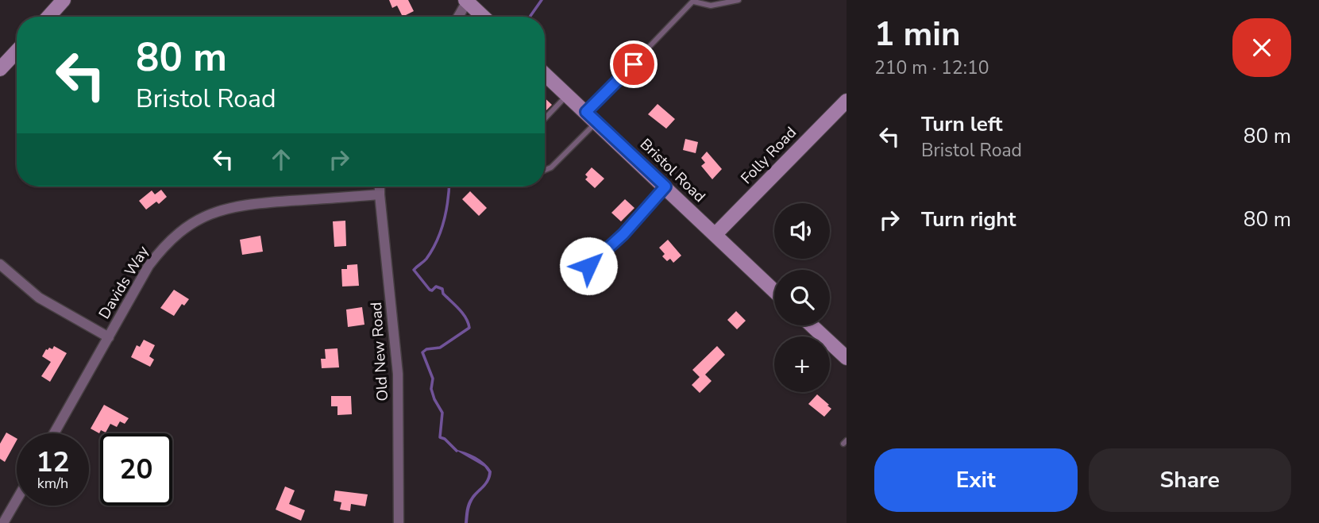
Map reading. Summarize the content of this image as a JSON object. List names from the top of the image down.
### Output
{
  "streets": {
    "main road": ["Folly Road", "Bristol Road"],
    "street": ["Davids Way", "Old New Road"]
  },
  "crossings": [
    ["Folly Road", "Bristol Road"],
    ["Davids Way", "Old New Road"]
  ],
  "page": {
    "heading": ["1 min", "210 m · 12:10"],
    "turn": ["80 m", "Bristol Road"],
    "list": [
      {
        "name": "Turn left",
        "note": "Bristol Road",
        "value": "80 m"
      },
      {
        "name": "Turn right",
        "value": "80 m"
      }
    ],
    "map_buttons": "+",
    "speed": "12 km/h",
    "limit": "20",
    "buttons": ["Exit", "Share"]
  }
}
